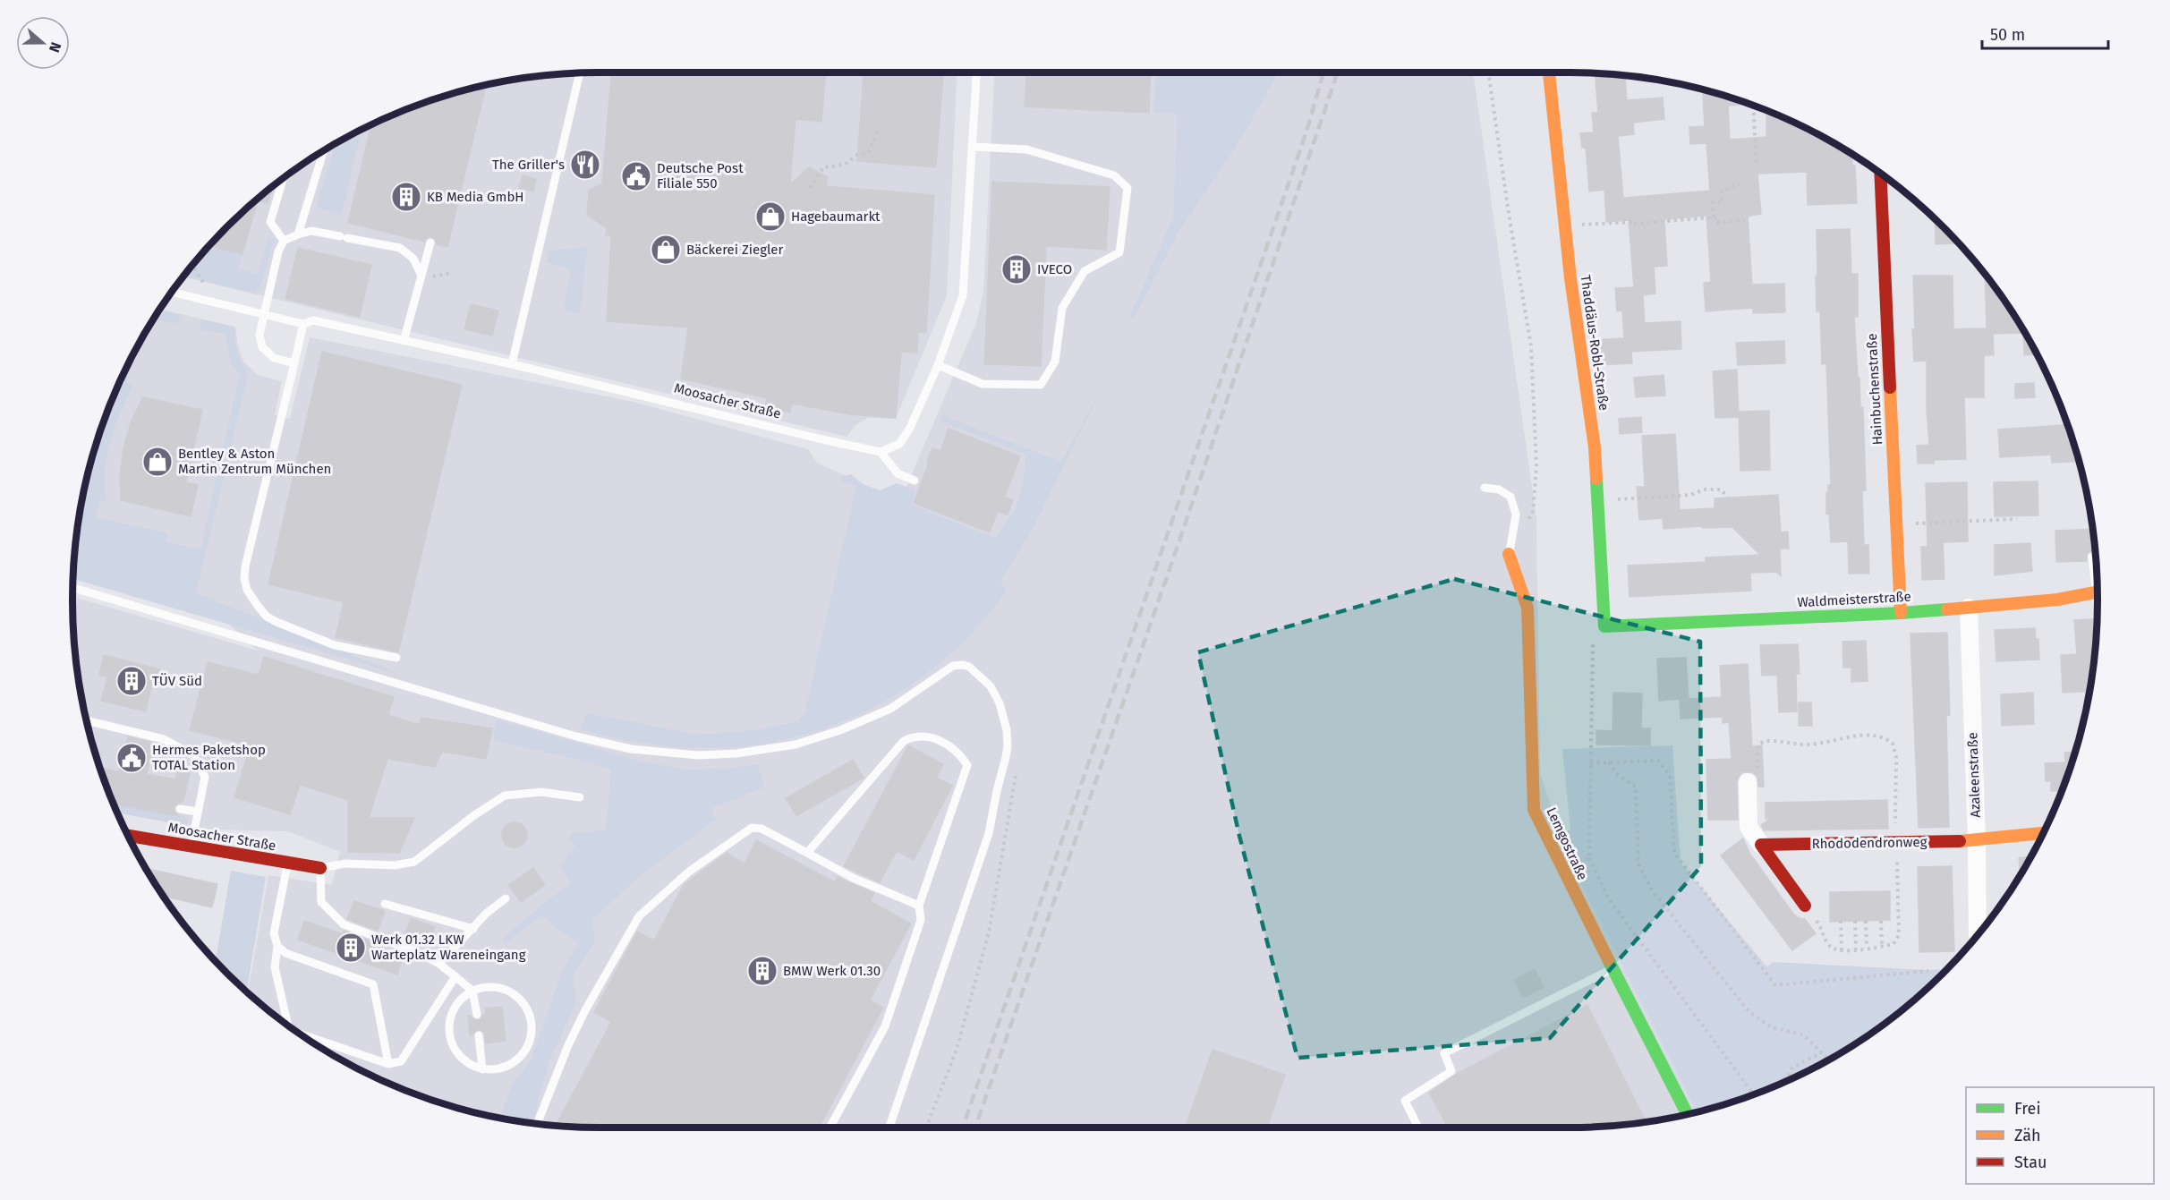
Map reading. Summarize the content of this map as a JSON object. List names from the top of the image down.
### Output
{
  "streets": {
    "street": [
      "Thaddäus-Robl-Straße",
      "Hainbuchenstraße",
      "Moosacher Straße",
      "Waldmeisterstraße",
      "Azaleenstraße",
      "Rhododendronweg",
      "Lemgostraße"
    ]
  },
  "crossings": [
    ["Thaddäus-Robl-Straße", "Waldmeisterstraße"],
    ["Hainbuchenstraße", "Waldmeisterstraße"],
    ["Waldmeisterstraße", "Azaleenstraße"],
    ["Azaleenstraße", "Rhododendronweg"]
  ],
  "places": {
    "restaurant": ["The Griller's"],
    "public building": ["Deutsche Post Filiale 550", "Hermes Paketshop TOTAL Station"],
    "building": [
      "KB Media GmbH",
      "IVECO",
      "TÜV Süd",
      "Werk 01.32 LKW Warteplatz Wareneingang",
      "BMW Werk 01.30"
    ],
    "shop": ["Hagebaumarkt", "Bäckerei Ziegler", "Bentley & Aston Martin Zentrum München"]
  },
  "legend": ["Frei", "Zäh", "Stau"],
  "scale_bar": "50 m",
  "north": "right"
}
